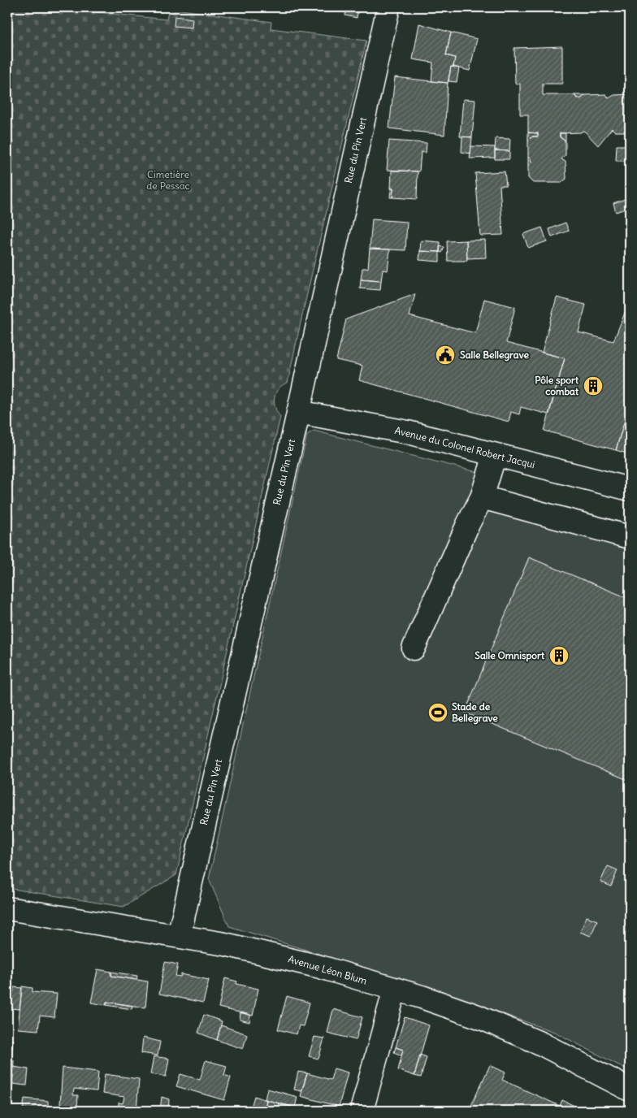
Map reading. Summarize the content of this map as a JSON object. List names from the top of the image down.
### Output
{
  "streets": {
    "street": ["Rue du Pin Vert", "Avenue du Colonel Robert Jacqui", "Avenue Léon Blum"]
  },
  "crossings": [
    ["Rue du Pin Vert", "Avenue du Colonel Robert Jacqui"],
    ["Rue du Pin Vert", "Avenue Léon Blum"]
  ],
  "parks": ["Cimetière de Pessac"],
  "places": {
    "public building": ["Salle Bellegrave"],
    "building": ["Pôle sport combat", "Salle Omnisport"],
    "sports": ["Stade de Bellegrave"]
  }
}
